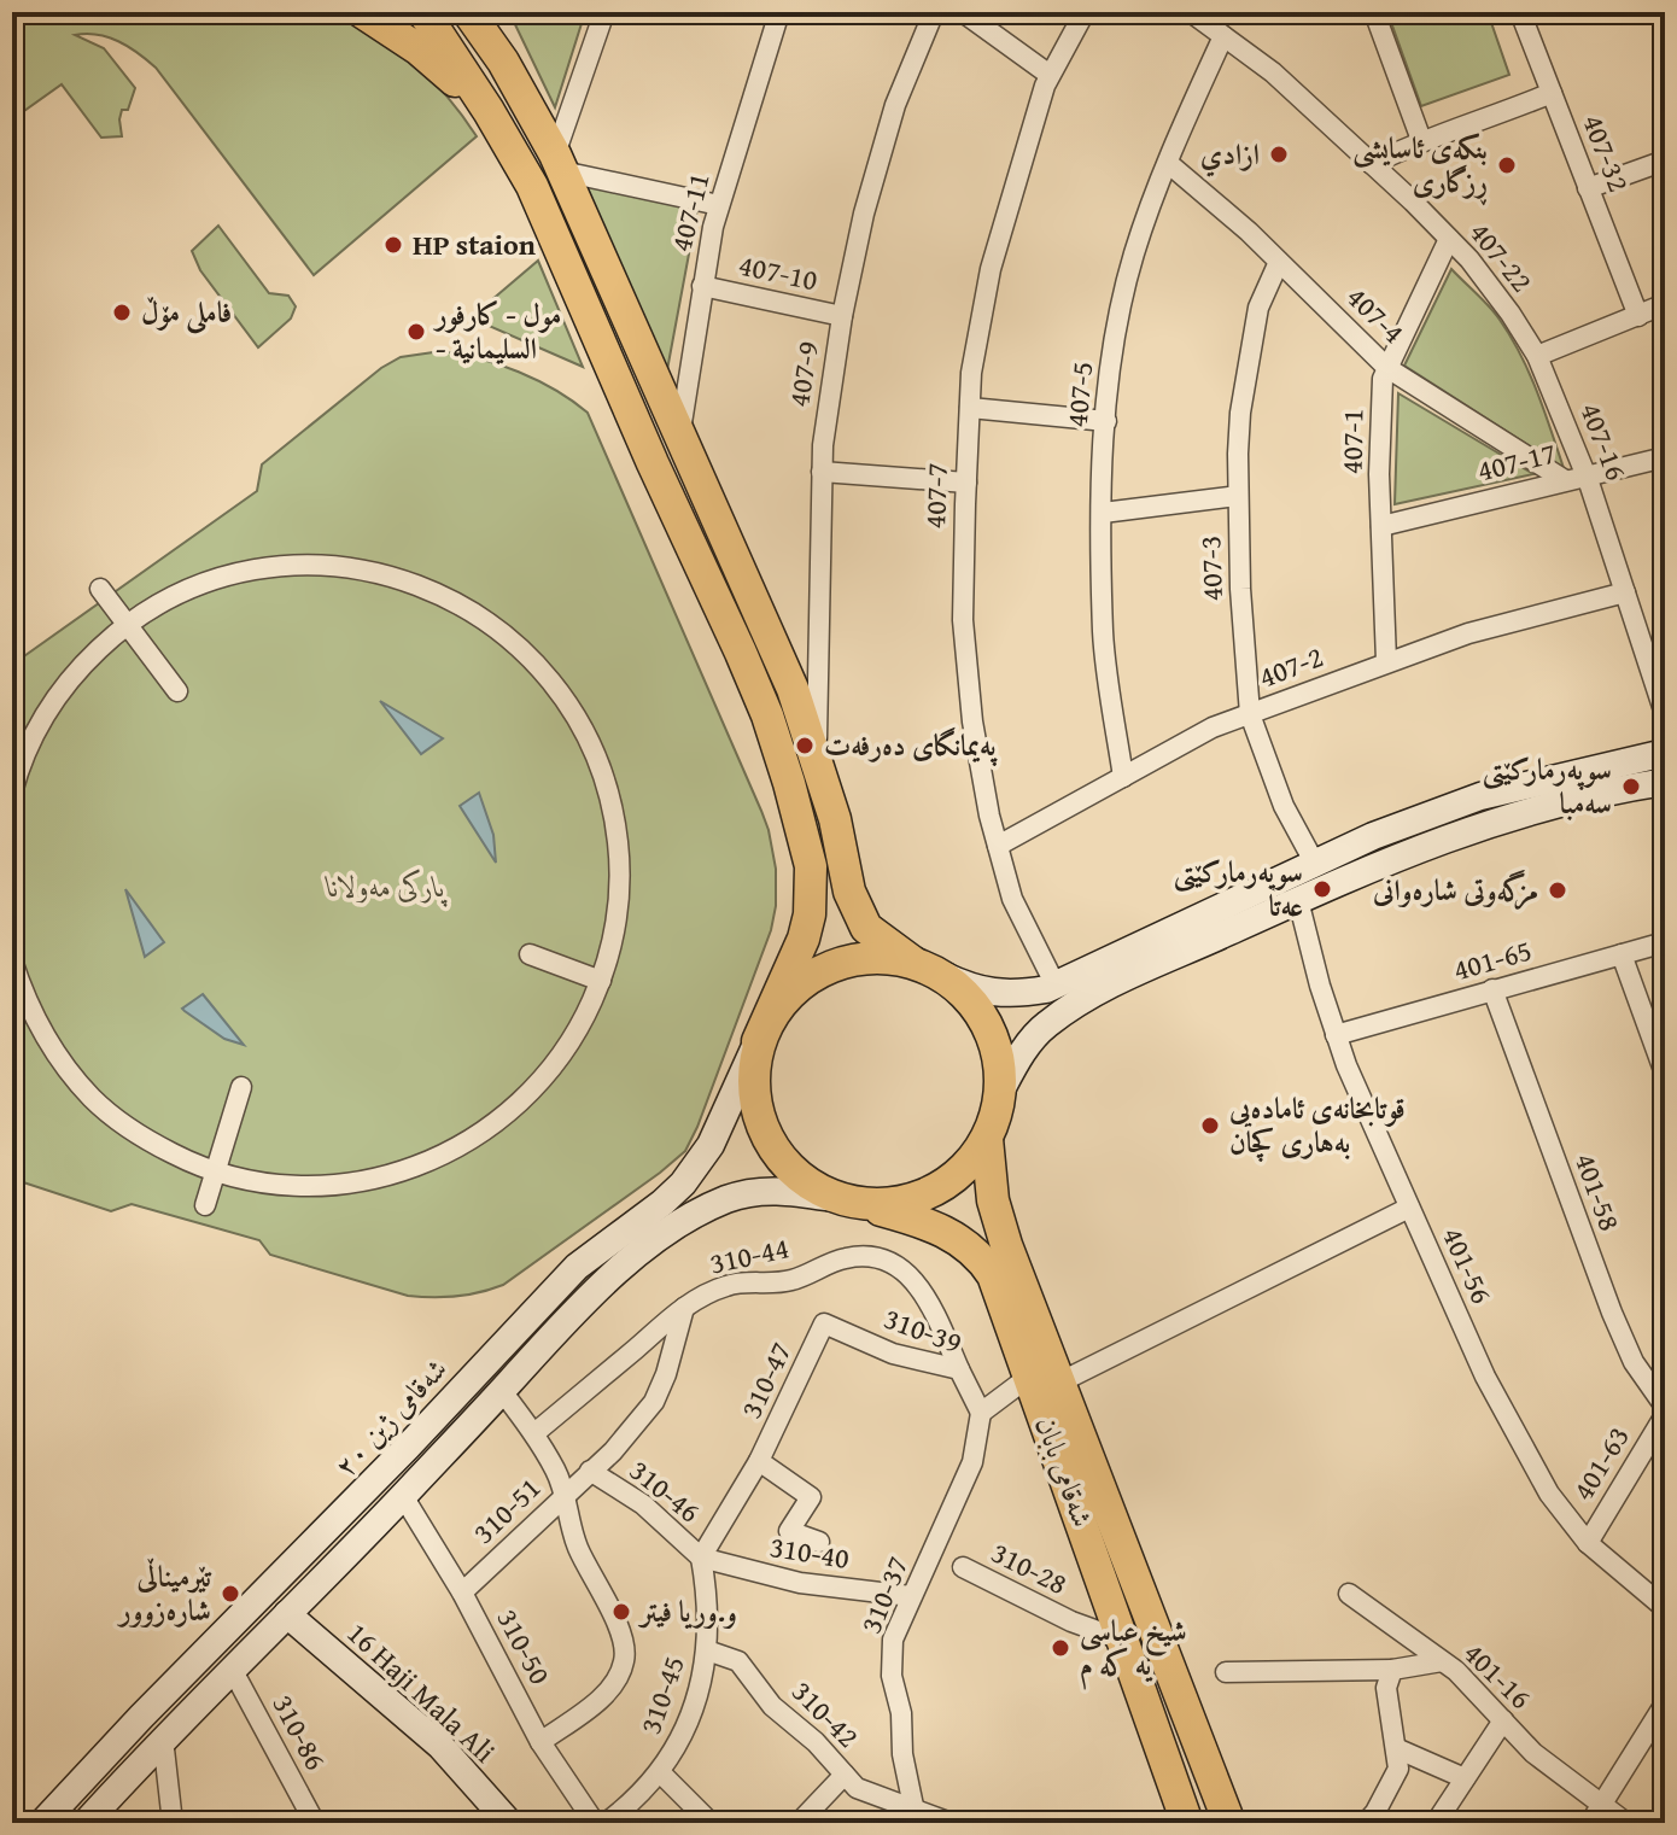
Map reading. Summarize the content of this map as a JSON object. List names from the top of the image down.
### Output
{
  "streets": {
    "main road": ["شەقامی ژین ٢٠", "شەقامی بابان", "16 Haji Mala Ali"],
    "street": [
      "407-32",
      "407-11",
      "407-22",
      "407-10",
      "407-4",
      "407-9",
      "407-5",
      "407-1",
      "407-16",
      "407-17",
      "407-7",
      "407-3",
      "407-2",
      "401-65",
      "401-58",
      "310-44",
      "401-56",
      "310-39",
      "310-47",
      "401-63",
      "310-46",
      "310-51",
      "310-40",
      "310-28",
      "310-37",
      "310-50",
      "401-16",
      "310-45",
      "310-42",
      "310-86"
    ]
  },
  "crossings": [
    ["407-11", "407-10"],
    ["407-22", "407-5"],
    ["407-22", "407-1"],
    ["407-22", "407-16"],
    ["407-10", "407-9"],
    ["407-4", "407-5"],
    ["407-4", "407-1"],
    ["407-4", "407-17"],
    ["407-4", "407-3"],
    ["407-5", "407-2"],
    ["407-1", "407-17"],
    ["407-1", "407-2"],
    ["407-16", "407-17"],
    ["407-16", "407-2"],
    ["407-7", "407-2"],
    ["407-3", "407-2"],
    ["401-65", "401-58"],
    ["401-65", "401-56"],
    ["310-44", "310-39"],
    ["310-44", "310-51"],
    ["401-56", "401-63"],
    ["310-39", "310-47"],
    ["310-39", "310-37"],
    ["310-47", "310-46"],
    ["310-47", "310-40"],
    ["310-47", "310-45"],
    ["شەقامی ژین ٢٠", "شەقامی بابان"],
    ["شەقامی بابان", "310-28"],
    ["310-46", "310-51"],
    ["310-46", "310-40"],
    ["310-46", "310-45"],
    ["310-51", "310-50"],
    ["310-40", "310-37"],
    ["310-40", "310-45"],
    ["310-37", "310-42"],
    ["310-45", "310-42"]
  ],
  "parks": ["پارکی مەولانا"],
  "places": [
    "ازادي",
    "بنکەی ئاسایشی ڕزگاری",
    "HP staion",
    "فاملی مۆڵ",
    "مول - كارفور - السليمانية",
    "پەیمانگای دەرفەت",
    "سوپەرمارکێتی سەمبا",
    "سوپەرمارکێتی عەتا",
    "مزگەوتی شارەوانی",
    "قوتابخانەی ئامادەیی بەهاری کچان",
    "تێرمیناڵی شارەزوور",
    "و.وريا فيتر",
    "شیخ عباسی یه که م"
  ]
}
